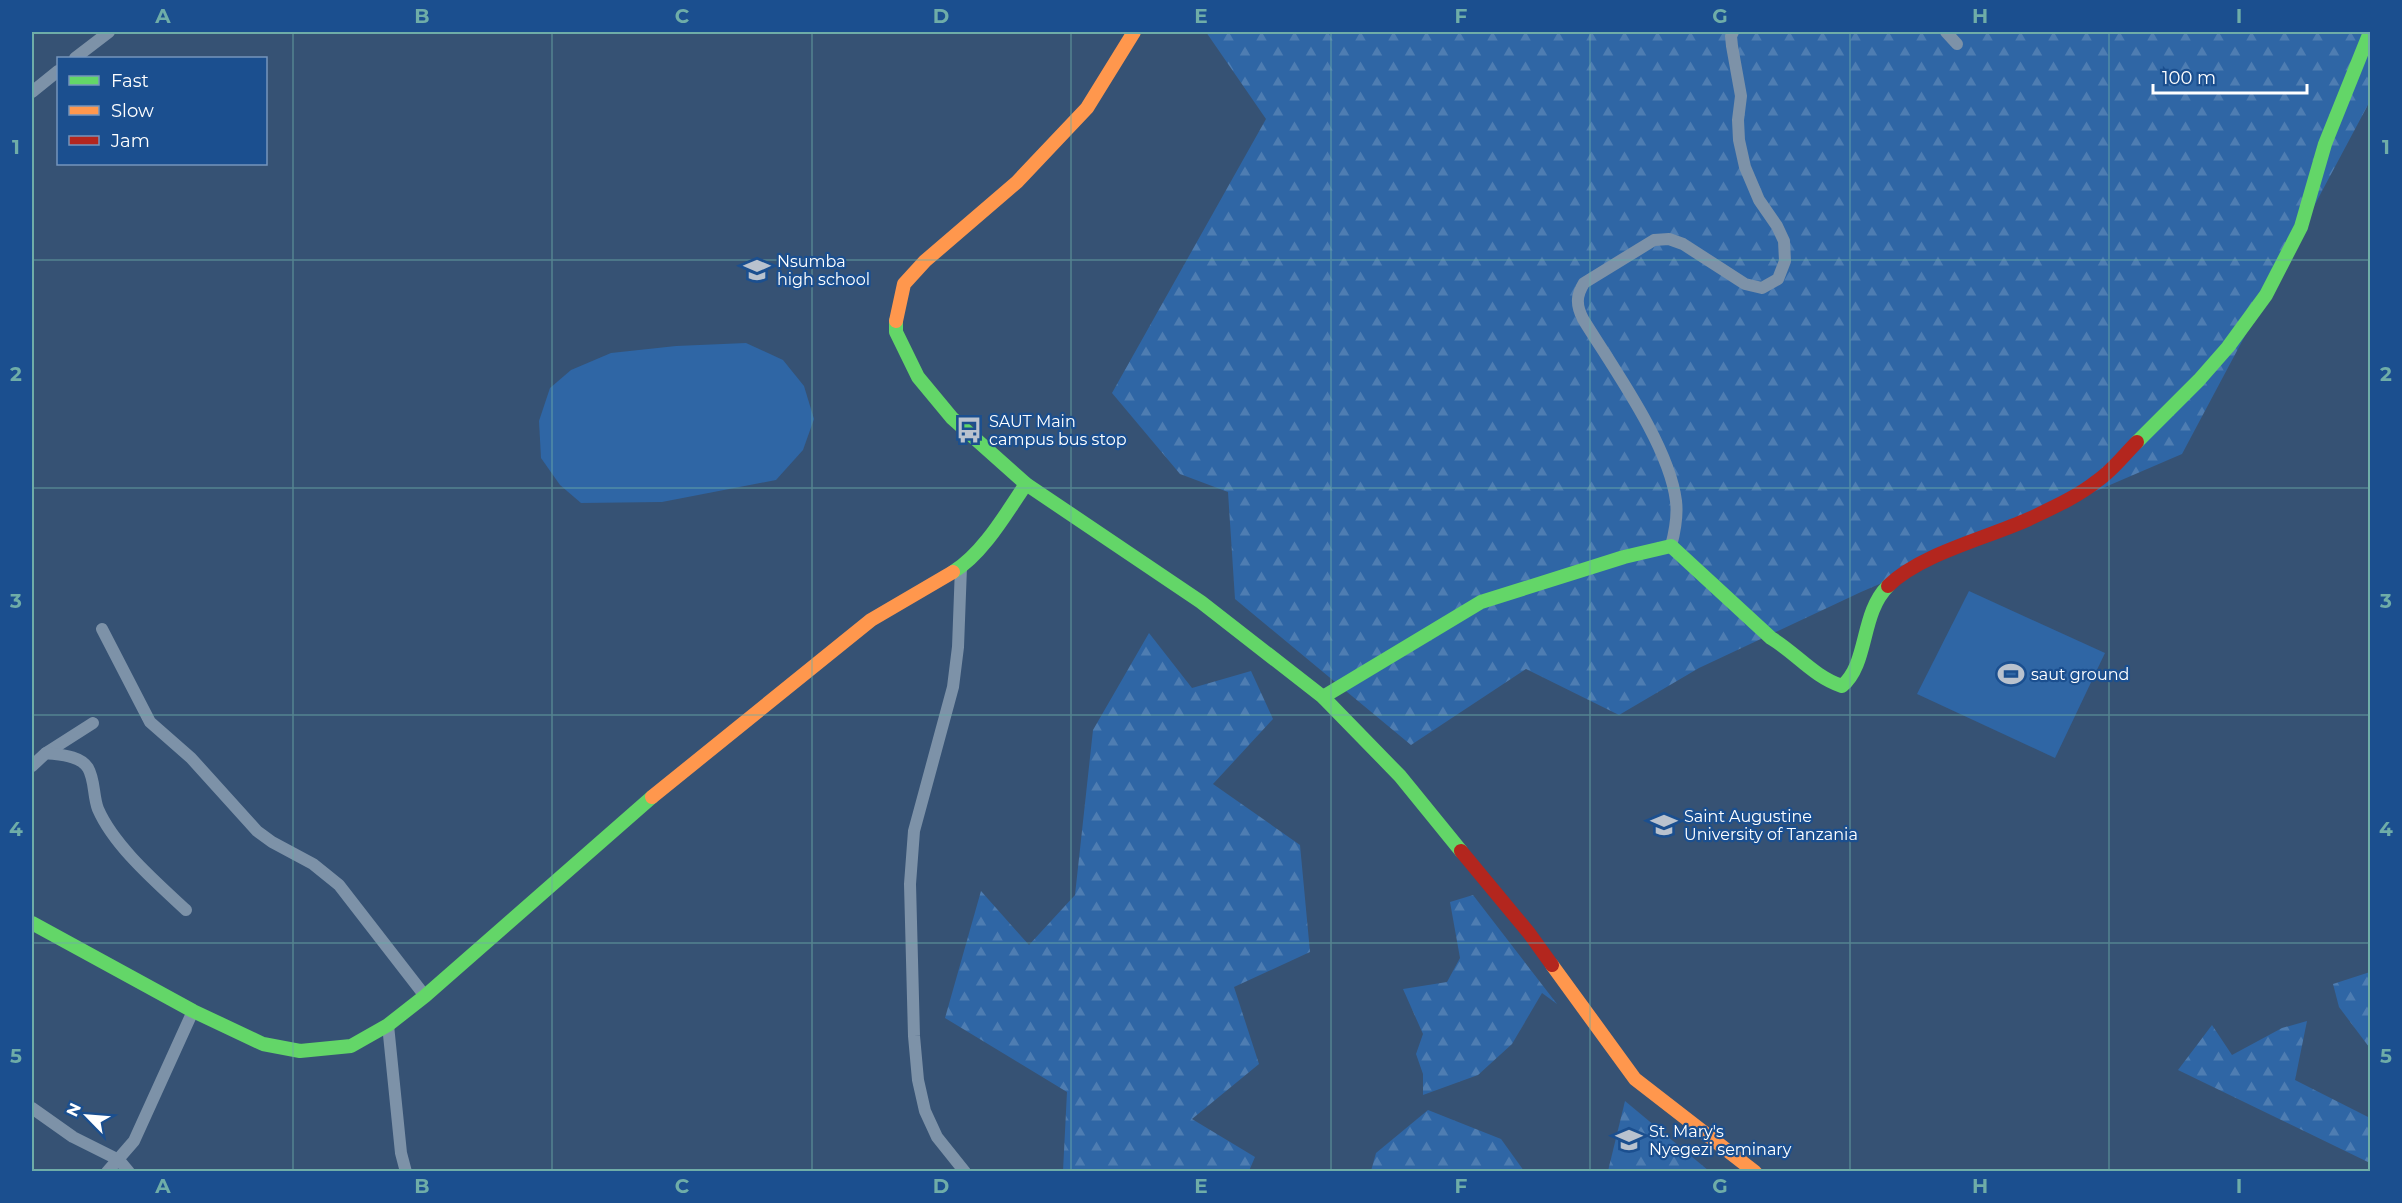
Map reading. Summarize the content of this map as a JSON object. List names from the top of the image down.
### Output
{
  "places": {
    "school or university": ["Nsumba high school", "Saint Augustine University of Tanzania", "St. Mary's Nyegezi seminary"],
    "bus stop": ["SAUT Main campus bus stop"],
    "sports": ["saut ground"]
  },
  "legend": ["Fast", "Slow", "Jam"],
  "scale_bar": "100 m",
  "north": "top left",
  "grid": {
    "columns": [
      "A",
      "B",
      "C",
      "D",
      "E",
      "F",
      "G",
      "H",
      "I"
    ],
    "rows": [
      "1",
      "2",
      "3",
      "4",
      "5"
    ]
  }
}
